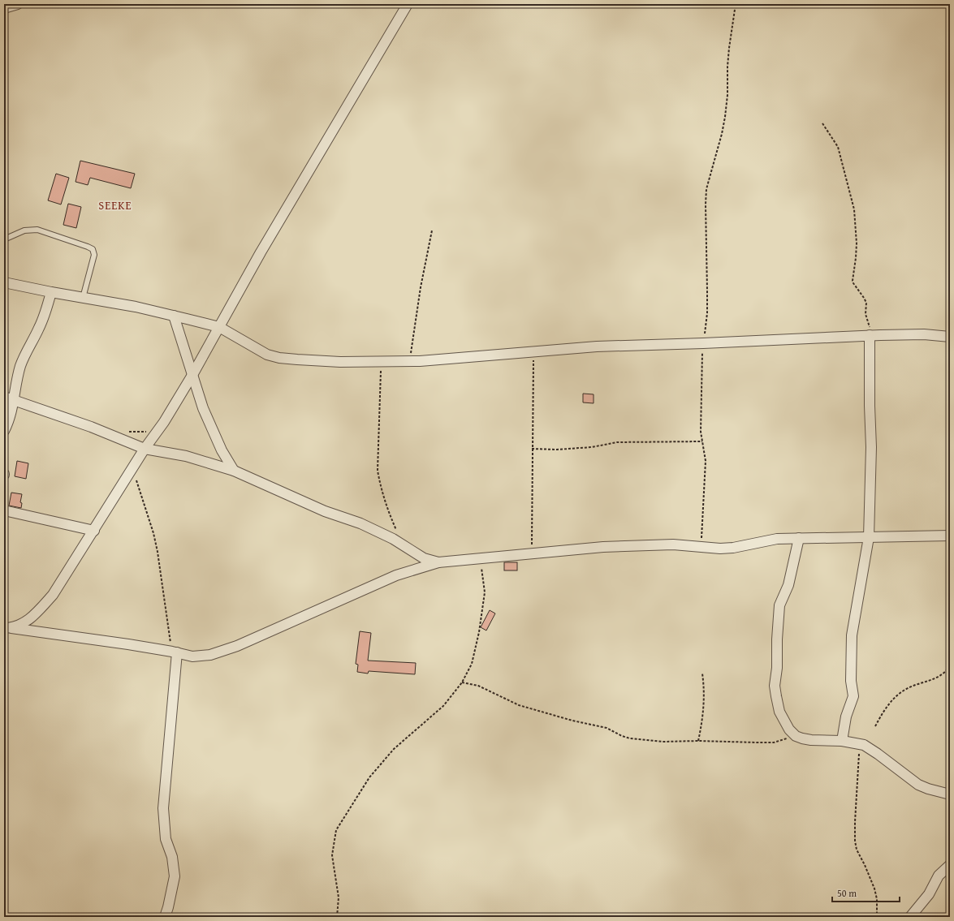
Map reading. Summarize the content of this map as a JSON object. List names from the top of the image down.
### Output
{
  "districts": ["SEEKE"],
  "scale_bar": "50 m"
}
